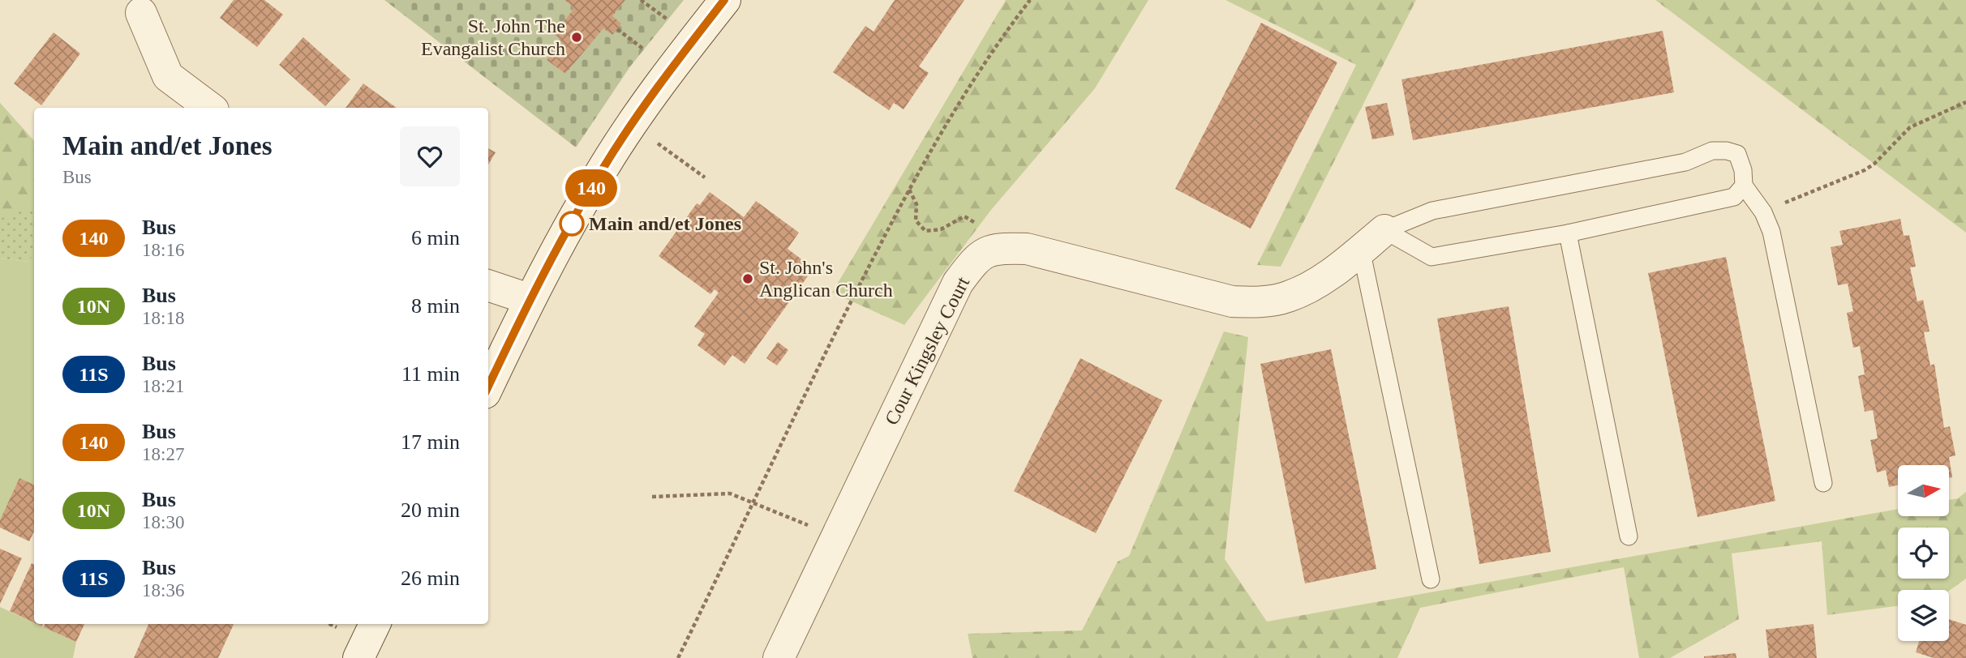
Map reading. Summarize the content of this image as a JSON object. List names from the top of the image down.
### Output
{
  "streets": {
    "street": ["Cour Kingsley Court"]
  },
  "places": ["St. John The Evangalist Church", "Main and/et Jones", "St. John's Anglican Church"],
  "lines": ["bus line 140"],
  "north": "right",
  "page": {
    "on_map": "140",
    "heading": ["Main and/et Jones", "Bus"],
    "list": [
      {
        "mark": "140",
        "name": "Bus",
        "note": "18:16",
        "value": "6 min"
      },
      {
        "mark": "10N",
        "name": "Bus",
        "note": "18:18",
        "value": "8 min"
      },
      {
        "mark": "11S",
        "name": "Bus",
        "note": "18:21",
        "value": "11 min"
      },
      {
        "mark": "140",
        "name": "Bus",
        "note": "18:27",
        "value": "17 min"
      },
      {
        "mark": "10N",
        "name": "Bus",
        "note": "18:30",
        "value": "20 min"
      },
      {
        "mark": "11S",
        "name": "Bus",
        "note": "18:36",
        "value": "26 min"
      }
    ]
  }
}
